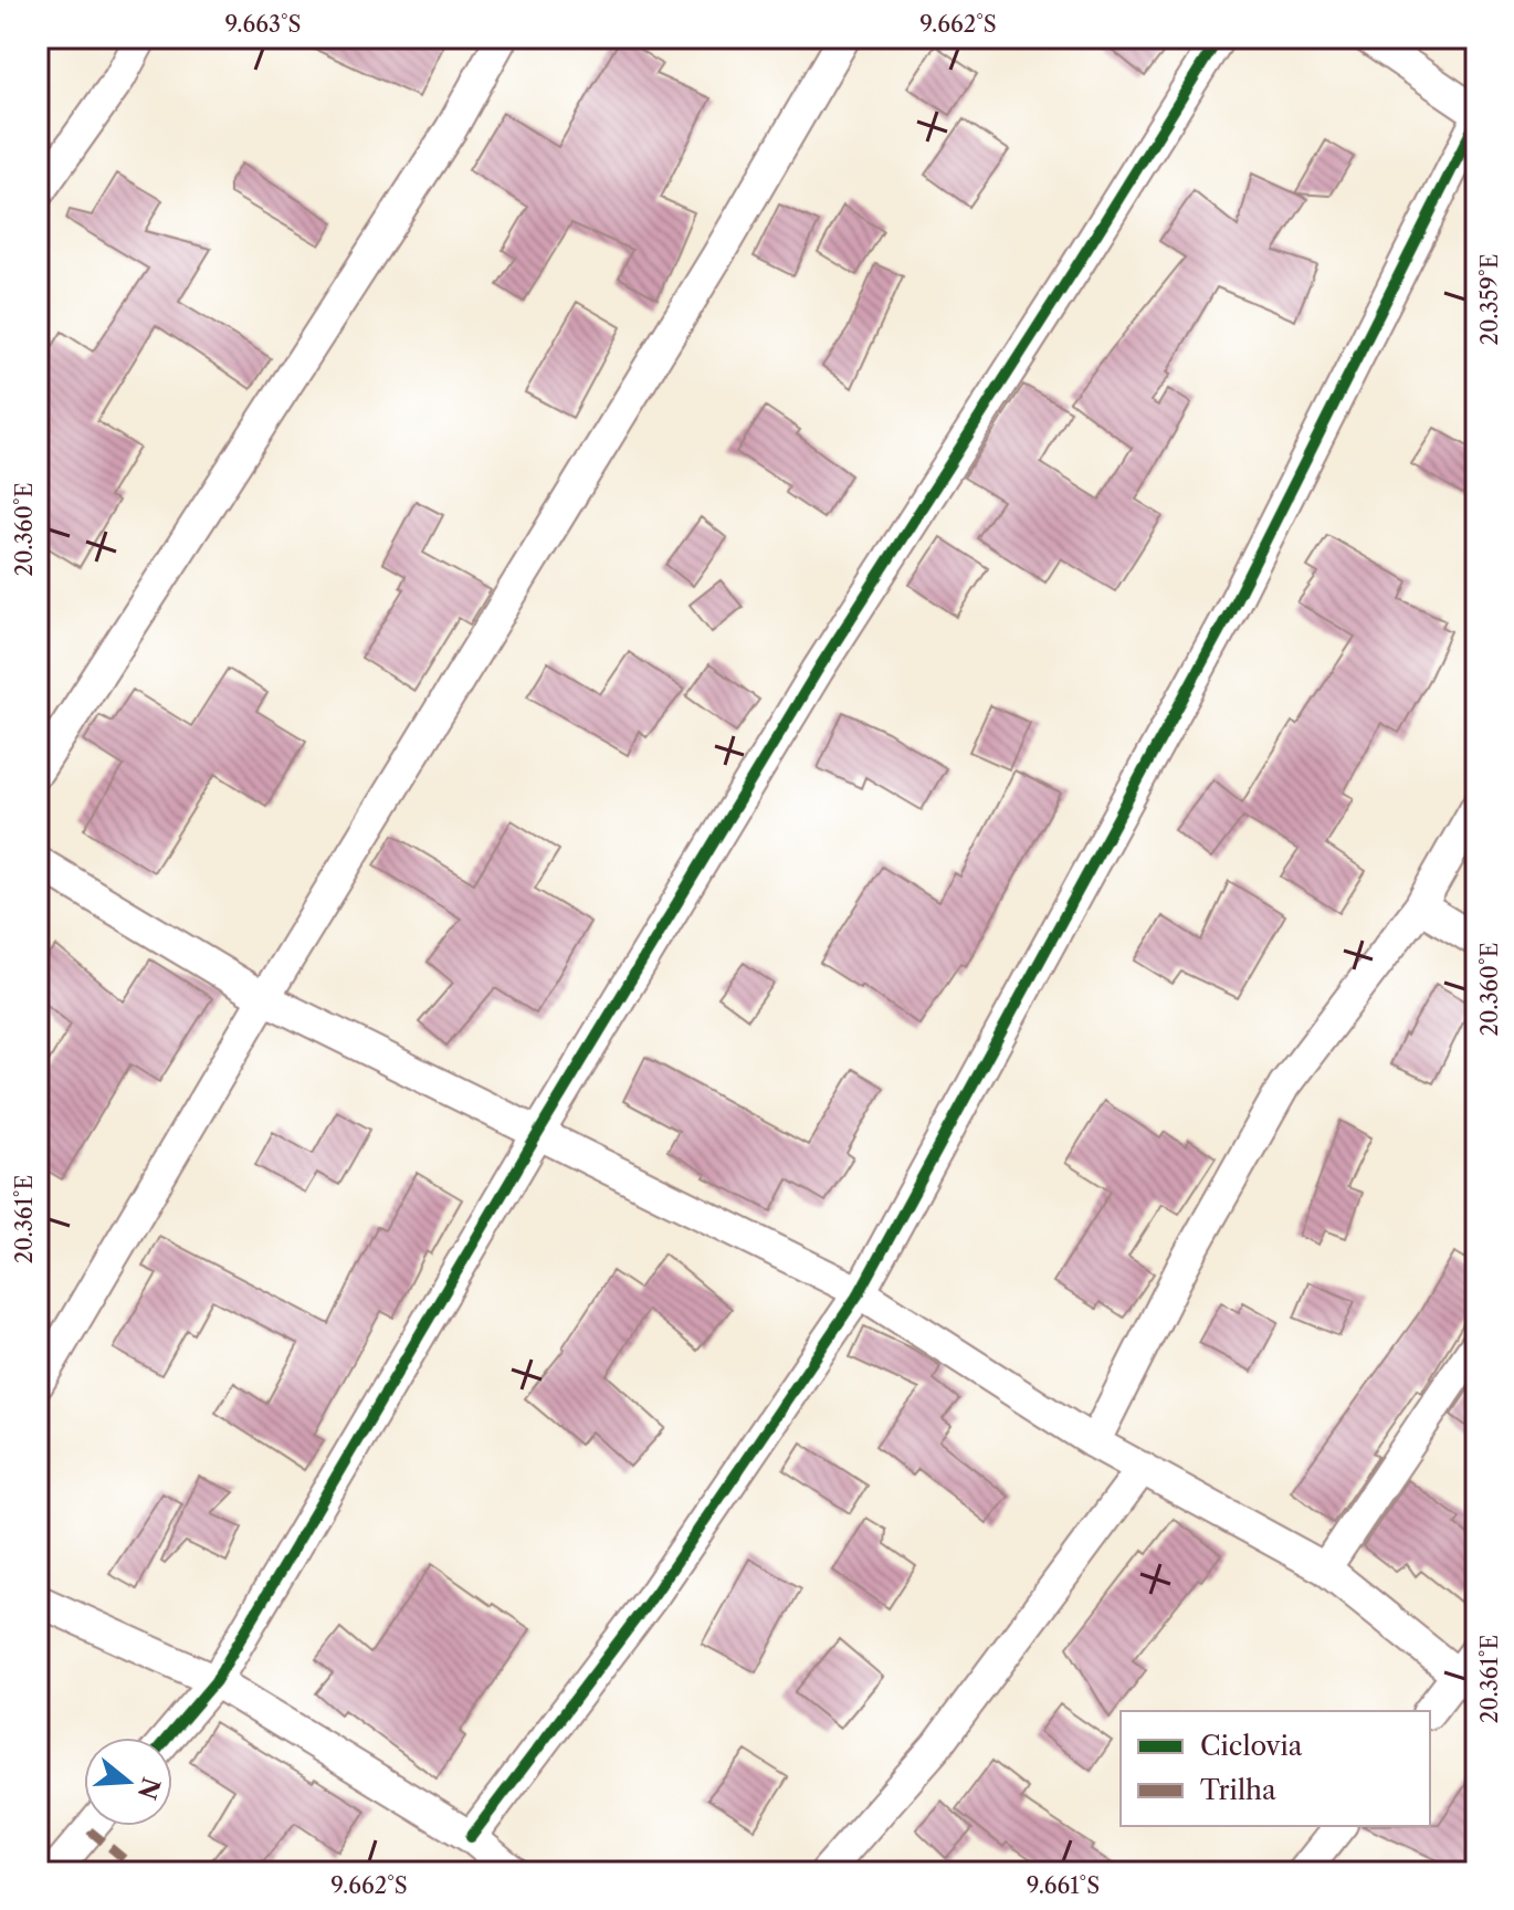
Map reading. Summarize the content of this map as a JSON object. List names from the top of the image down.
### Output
{
  "legend": ["Ciclovia", "Trilha"],
  "north": "right",
  "coordinates": [
    "9.663°S",
    "9.662°S",
    "20.359°E",
    "20.360°E",
    "20.361°E",
    "9.661°S"
  ]
}
